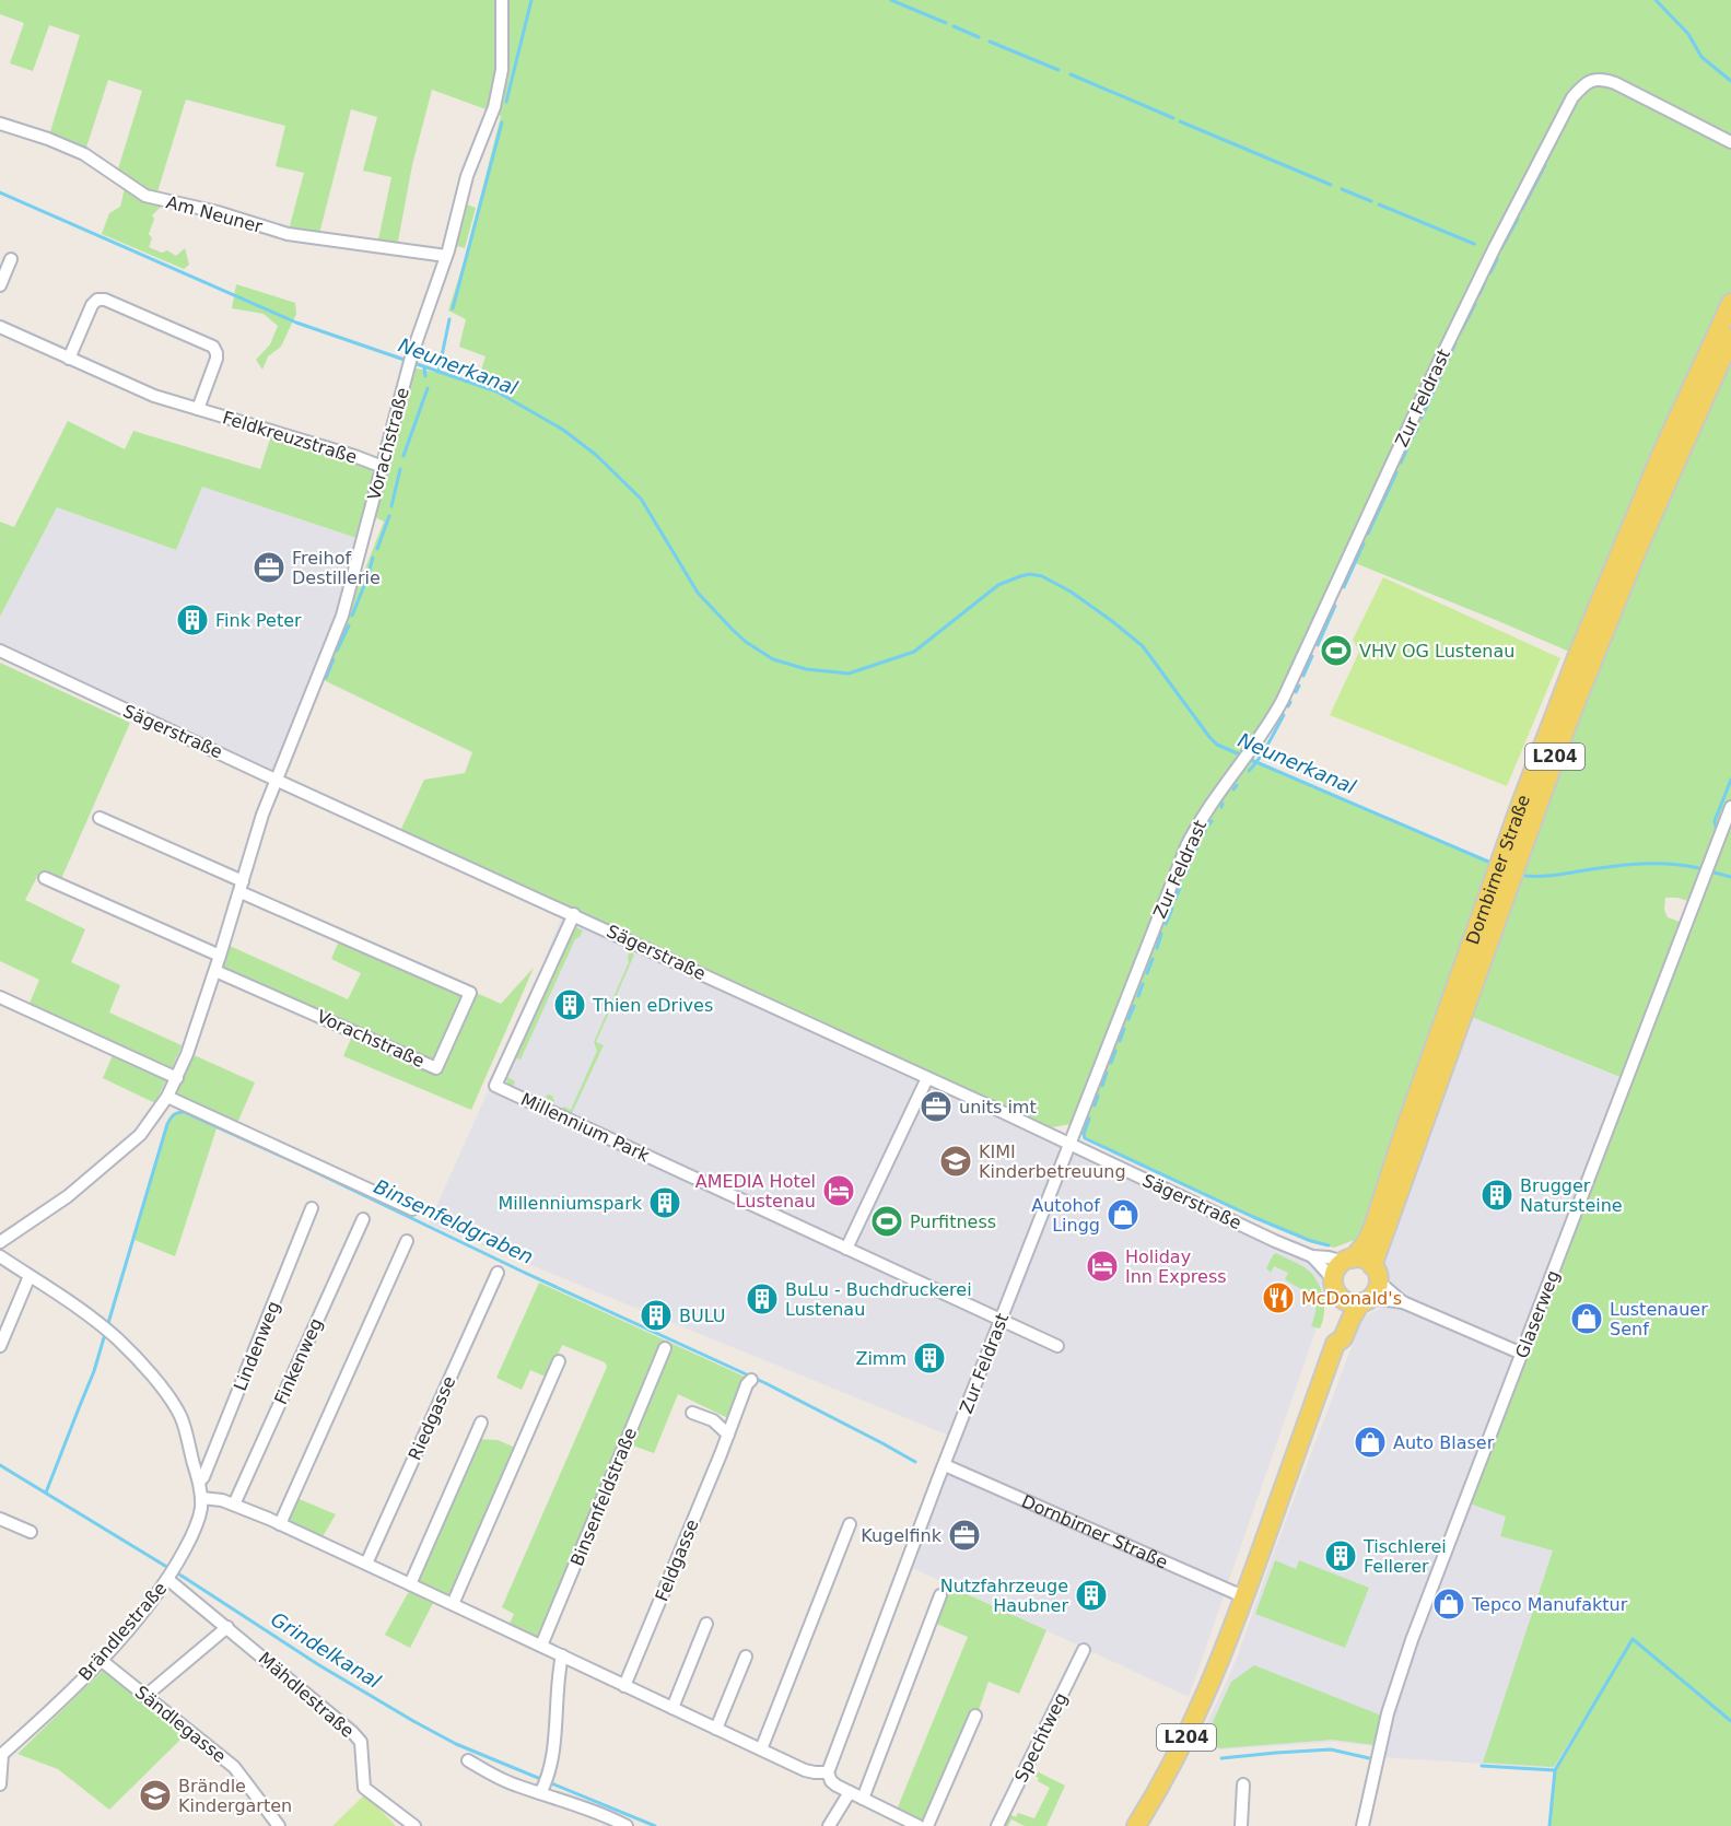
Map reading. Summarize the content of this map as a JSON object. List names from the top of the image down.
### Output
{
  "streets": {
    "main road": ["L204", "Dornbirner Straße"],
    "street": [
      "Am Neuner",
      "Zur Feldrast",
      "Feldkreuzstraße",
      "Vorachstraße",
      "Sägerstraße",
      "Millennium Park",
      "Glaserweg",
      "Lindenweg",
      "Finkenweg",
      "Riedgasse",
      "Binsenfeldstraße",
      "Feldgasse",
      "Brändlestraße",
      "Mähdlestraße",
      "Sändlegasse",
      "Spechtweg"
    ]
  },
  "crossings": [
    ["Am Neuner", "Vorachstraße"],
    ["Zur Feldrast", "Sägerstraße"],
    ["Zur Feldrast", "Dornbirner Straße"],
    ["Zur Feldrast", "Millennium Park"],
    ["Feldkreuzstraße", "Vorachstraße"],
    ["Vorachstraße", "Sägerstraße"],
    ["Sägerstraße", "Dornbirner Straße"],
    ["Sägerstraße", "Millennium Park"],
    ["Lindenweg", "Brändlestraße"],
    ["Brändlestraße", "Mähdlestraße"],
    ["Brändlestraße", "Sändlegasse"]
  ],
  "water": ["Neunerkanal", "Binsenfeldgraben", "Grindelkanal"],
  "places": {
    "office": ["Freihof Destillerie", "units imt", "Kugelfink"],
    "building": [
      "Fink Peter",
      "Thien eDrives",
      "Brugger Natursteine",
      "Millenniumspark",
      "BuLu - Buchdruckerei Lustenau",
      "BULU",
      "Zimm",
      "Tischlerei Fellerer",
      "Nutzfahrzeuge Haubner"
    ],
    "sports": ["VHV OG Lustenau", "Purfitness"],
    "school or university": ["KIMI Kinderbetreuung", "Brändle Kindergarten"],
    "hotel": ["AMEDIA Hotel Lustenau", "Holiday Inn Express"],
    "shop": [
      "Autohof Lingg",
      "Lustenauer Senf",
      "Auto Blaser",
      "Tepco Manufaktur"
    ],
    "restaurant": ["McDonald's"]
  }
}
